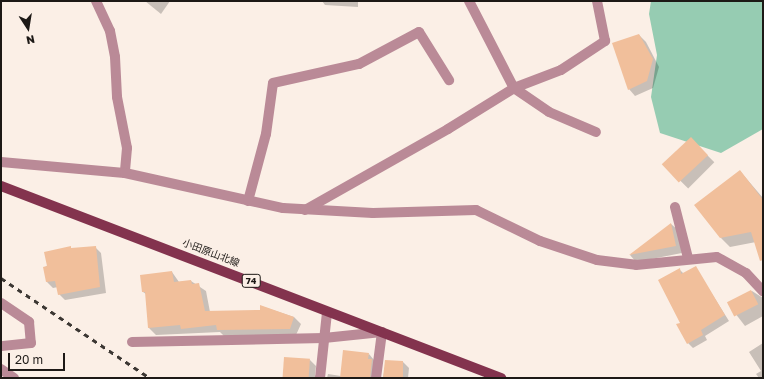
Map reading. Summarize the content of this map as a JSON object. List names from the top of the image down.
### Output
{
  "streets": {
    "main road": ["小田原山北線", "74"]
  },
  "scale_bar": "20 m",
  "north": "bottom"
}
